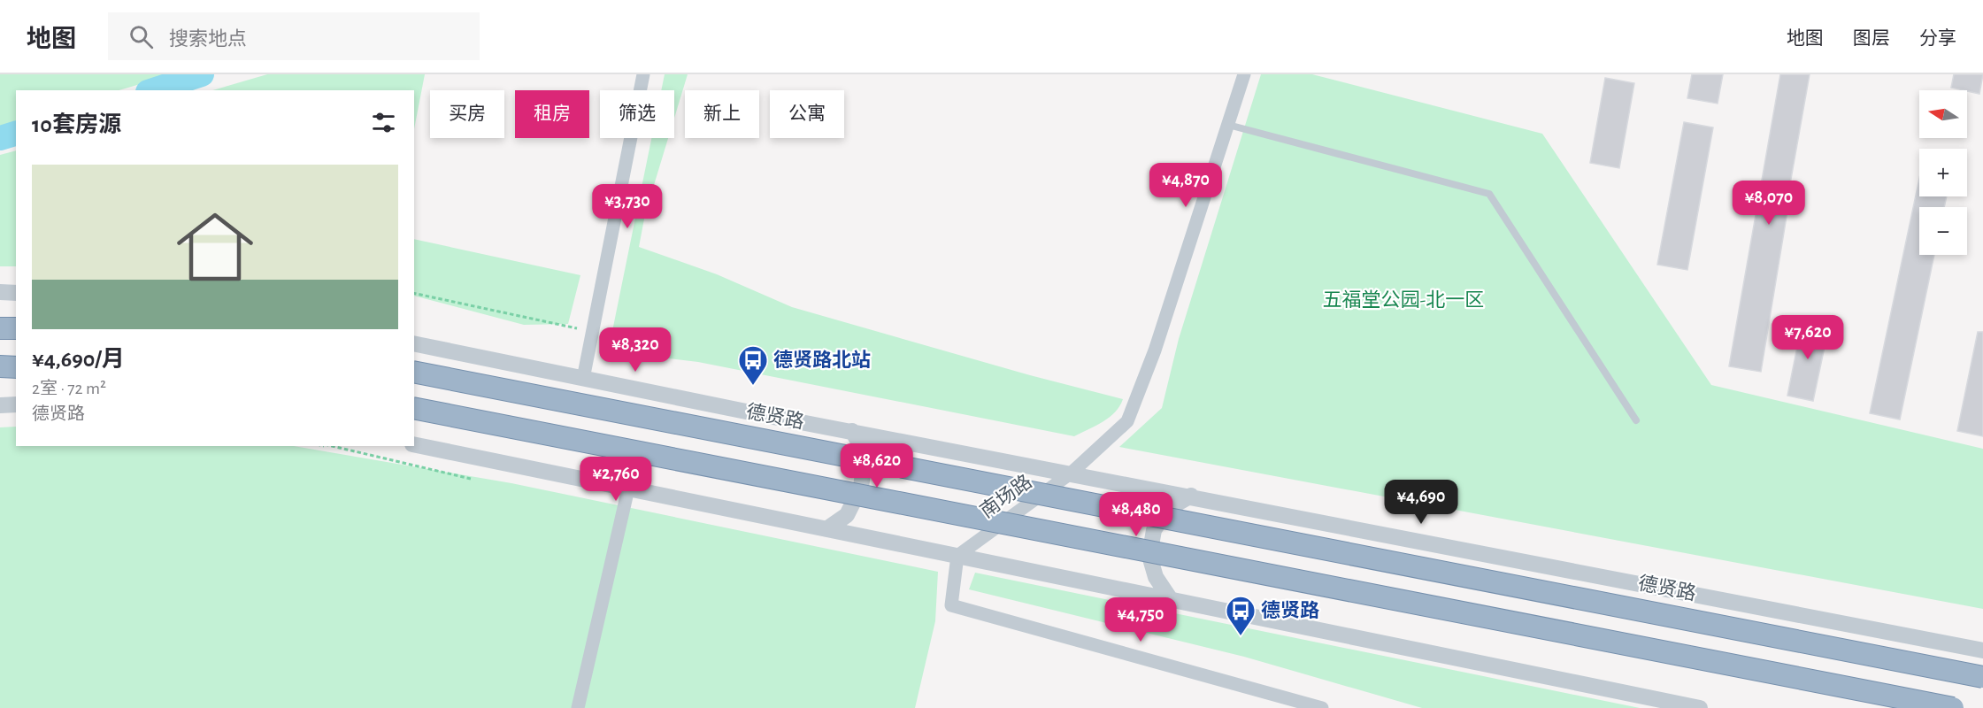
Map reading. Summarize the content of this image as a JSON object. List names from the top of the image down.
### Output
{
  "streets": {
    "highway": ["德贤路"],
    "street": ["南场路"]
  },
  "crossings": [
    ["德贤路", "南场路"]
  ],
  "parks": ["五福堂公园-北一区"],
  "places": {
    "bus stop": ["德贤路北站", "德贤路"]
  },
  "north": "left",
  "page": {
    "header": "地图",
    "search": "搜索地点",
    "nav": ["地图", "图层", "分享"],
    "map_buttons": ["+", "−"],
    "chip": [
      "买房",
      "租房",
      "筛选",
      "新上",
      "公寓"
    ],
    "heading": "10套房源",
    "list": [
      {
        "name": "¥4,690/月",
        "note": "2室 · 72 m² · 德贤路"
      }
    ],
    "price": [
      "¥4,870",
      "¥8,070",
      "¥3,730",
      "¥7,620",
      "¥8,320",
      "¥8,620",
      "¥2,760",
      "¥4,690",
      "¥8,480",
      "¥4,750"
    ]
  }
}
